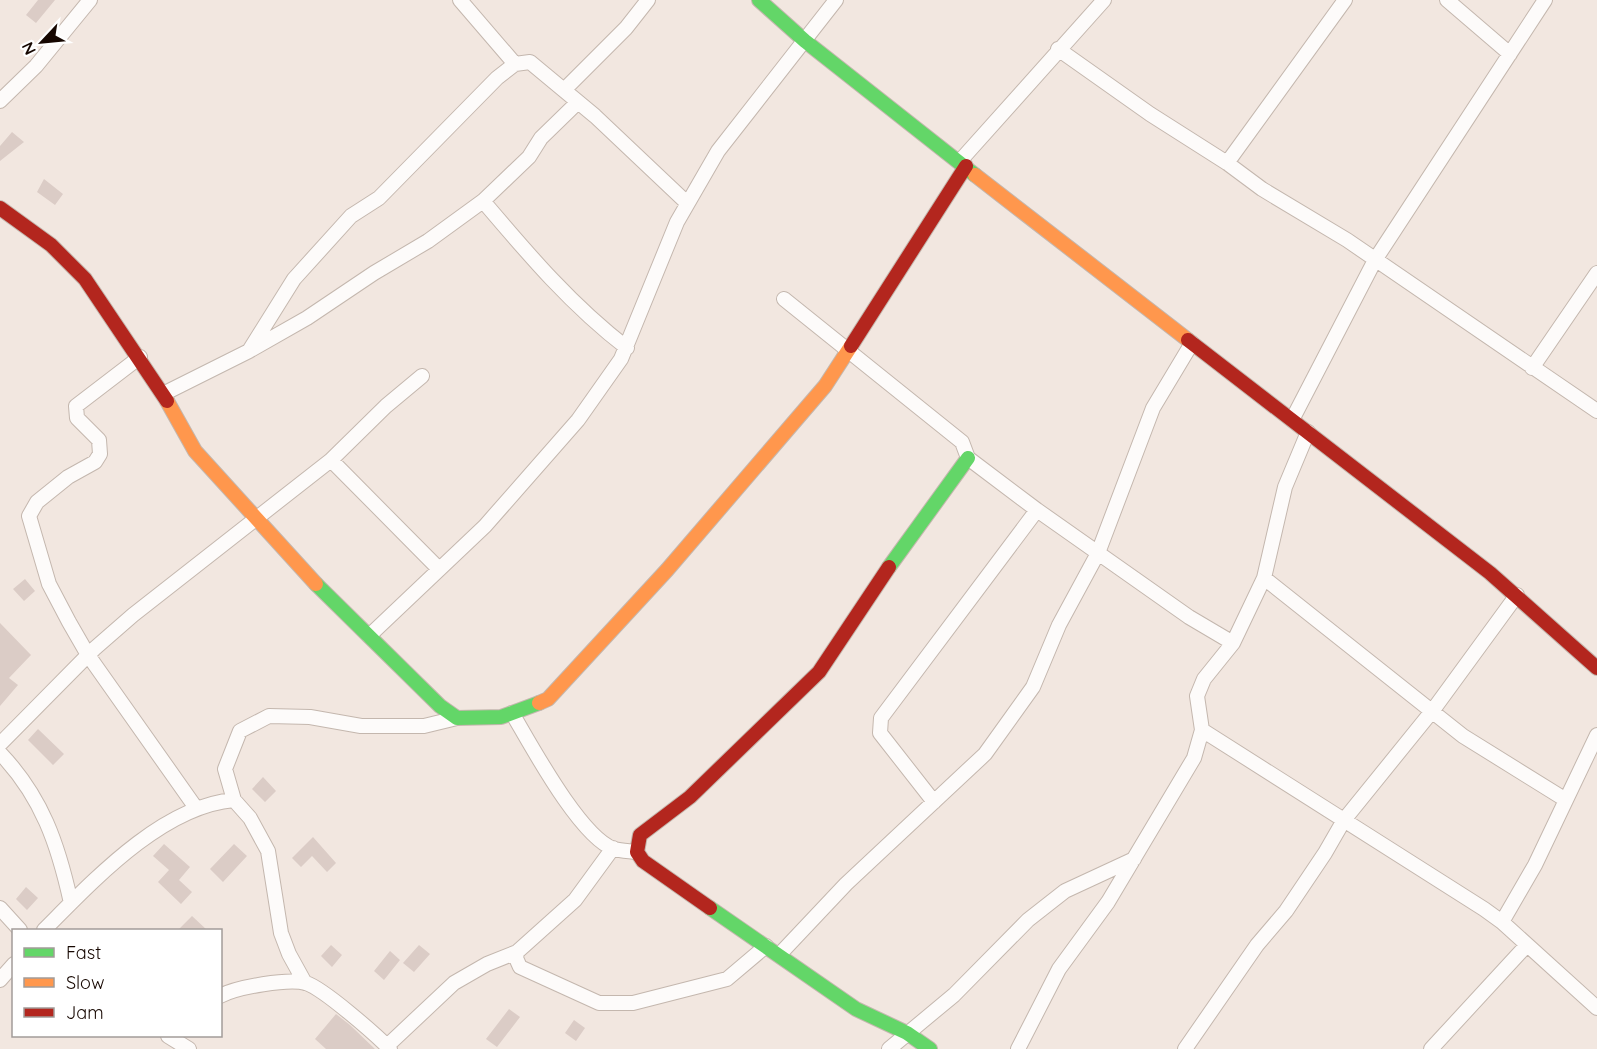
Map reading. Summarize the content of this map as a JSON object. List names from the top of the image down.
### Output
{
  "legend": ["Fast", "Slow", "Jam"],
  "north": "bottom left"
}
